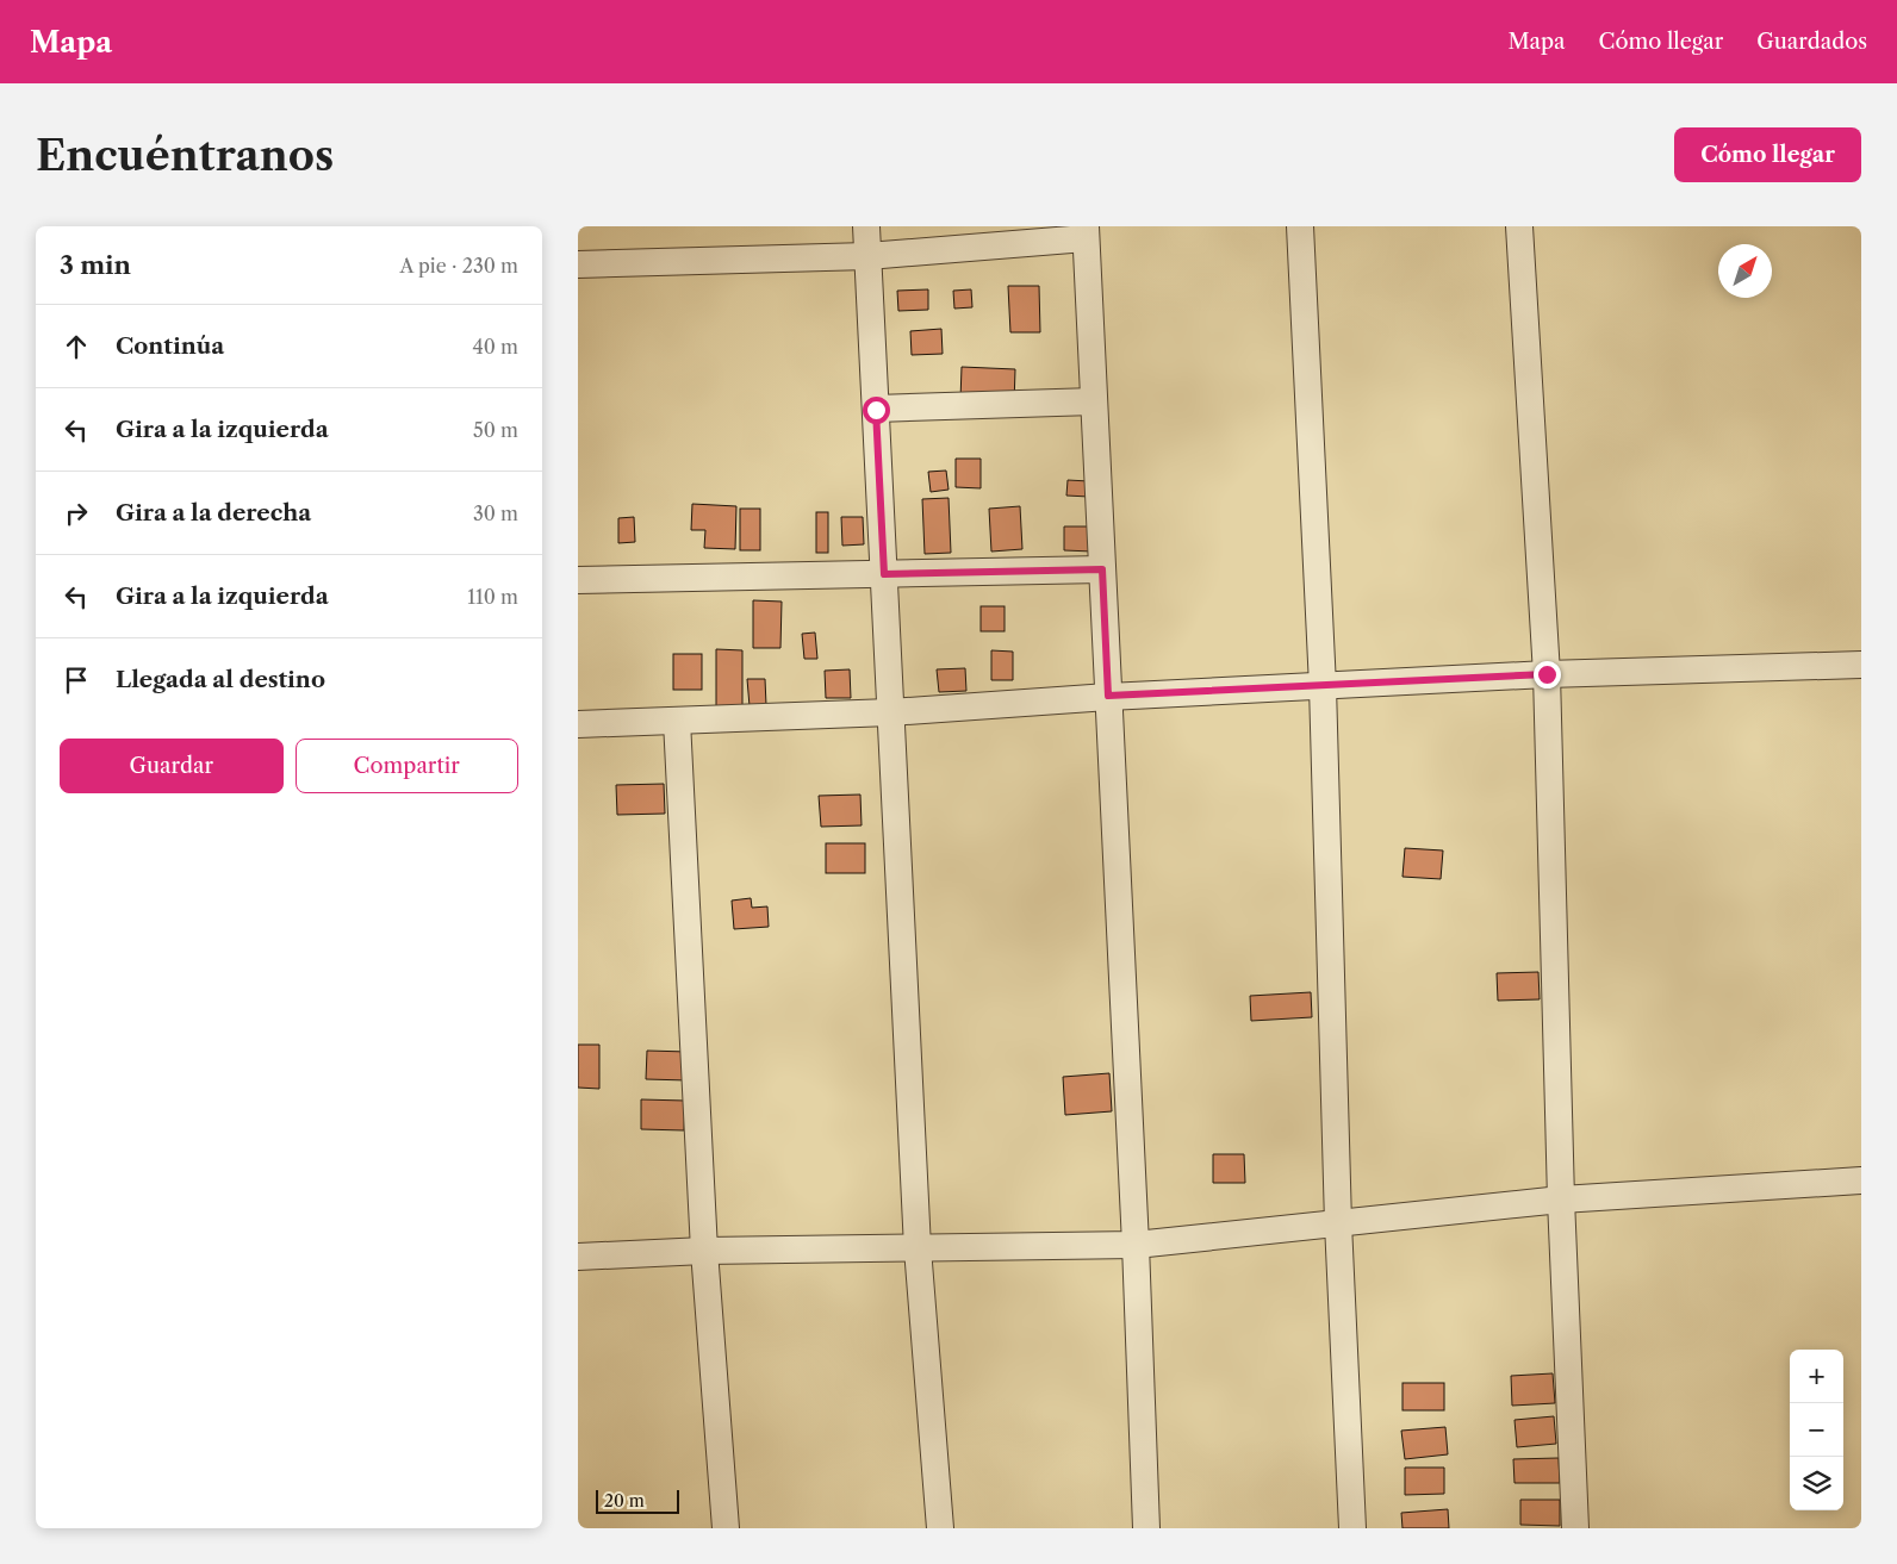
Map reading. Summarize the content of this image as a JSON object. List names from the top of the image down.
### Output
{
  "scale_bar": "20 m",
  "north": "top right",
  "page": {
    "header": "Mapa",
    "nav": ["Mapa", "Cómo llegar", "Guardados"],
    "buttons": [
      "Cómo llegar",
      ["Guardar", "Compartir"]
    ],
    "title": "Encuéntranos",
    "heading": ["3 min", "A pie · 230 m"],
    "list": [
      ["Continúa", "40 m"],
      ["Gira a la izquierda", "50 m"],
      ["Gira a la derecha", "30 m"],
      ["Gira a la izquierda", "110 m"],
      "Llegada al destino"
    ],
    "map_buttons": ["+", "−"],
    "scale": "20 m"
  }
}
